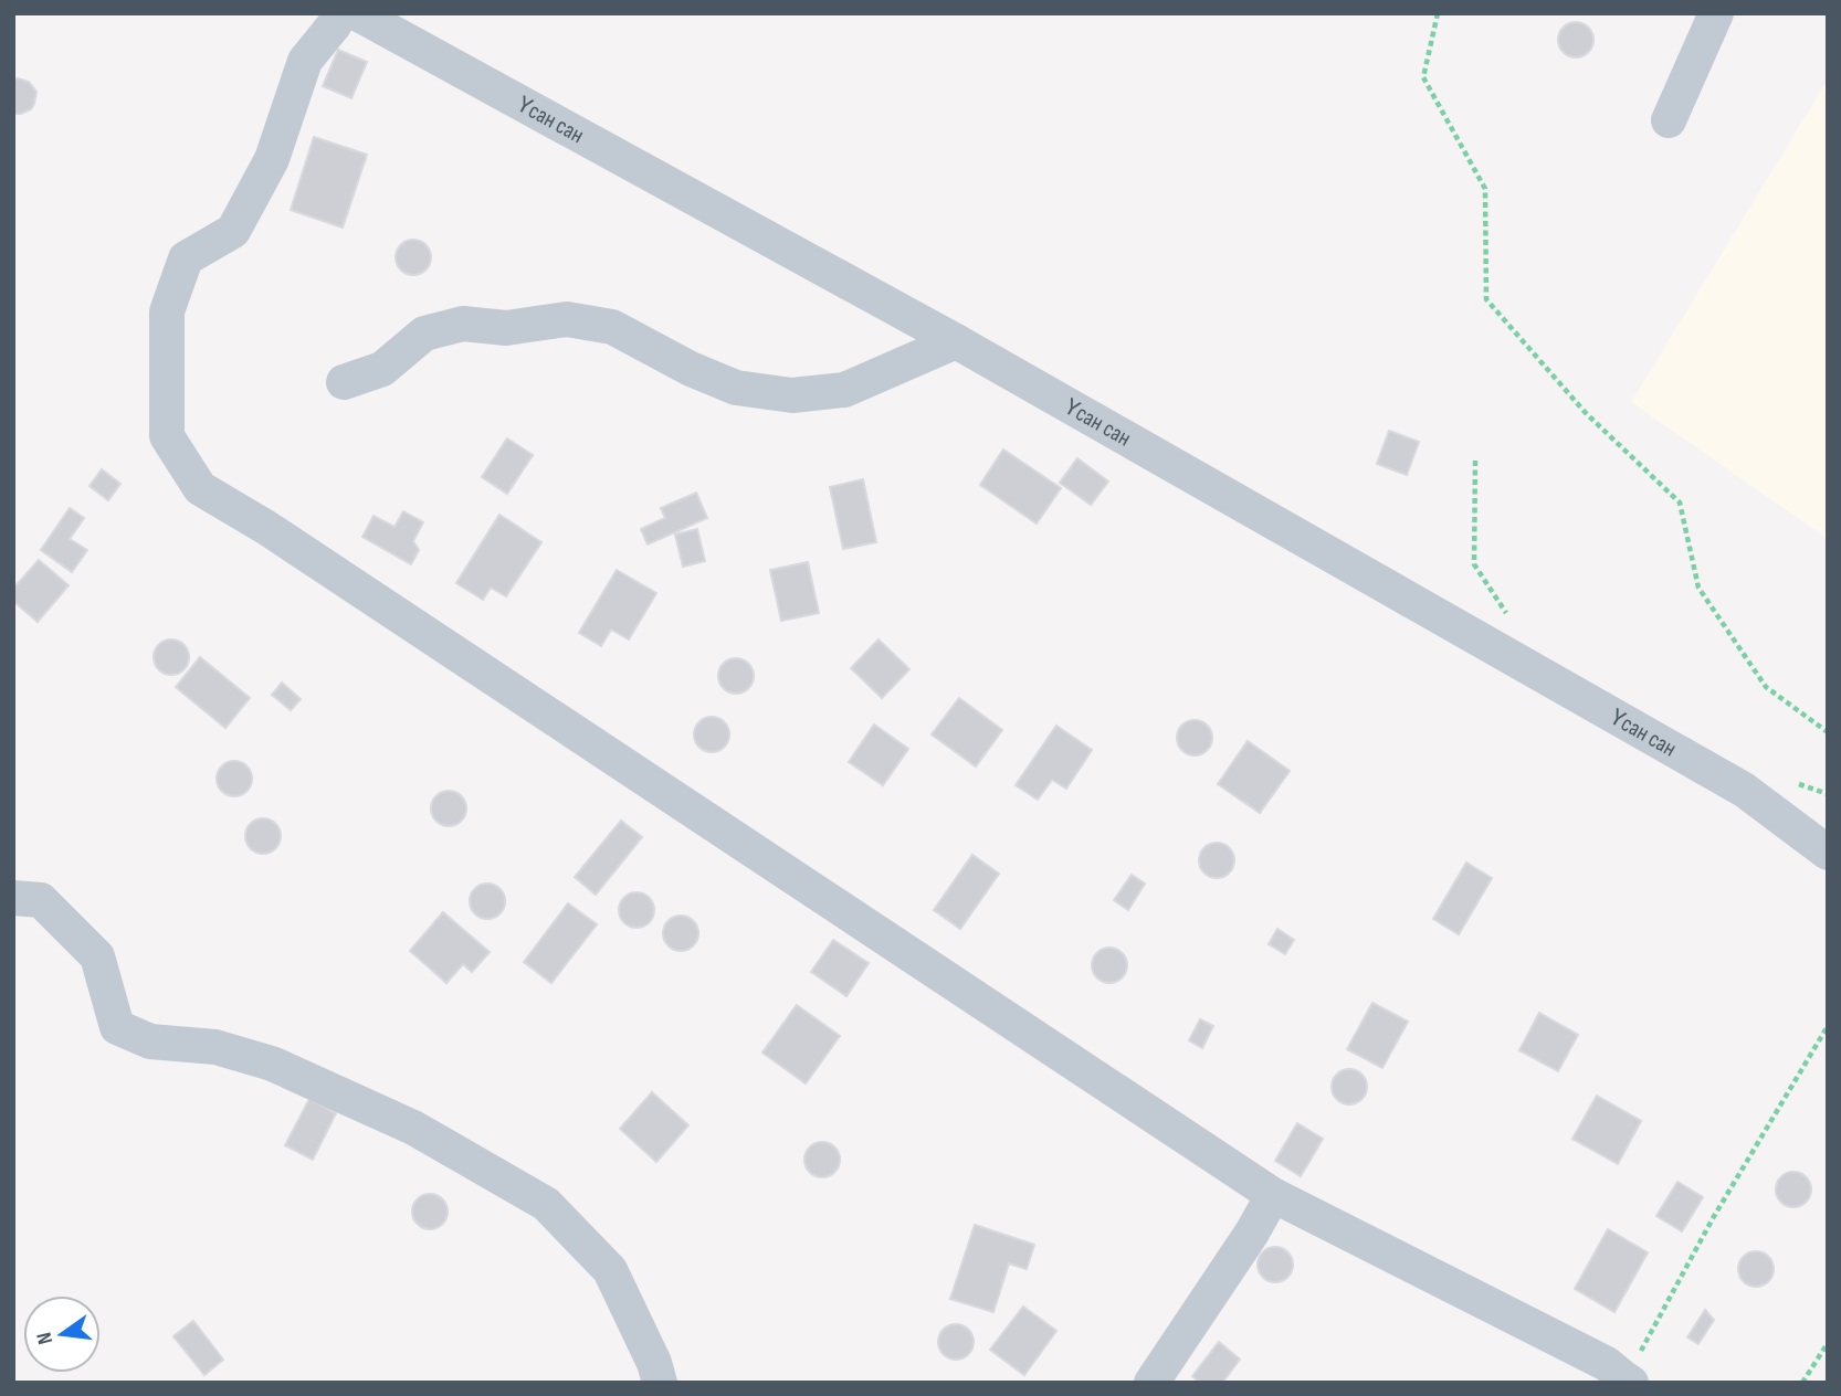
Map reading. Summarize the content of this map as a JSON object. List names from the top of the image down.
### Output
{
  "streets": {
    "street": ["Үсан сан"]
  },
  "north": "left"
}
